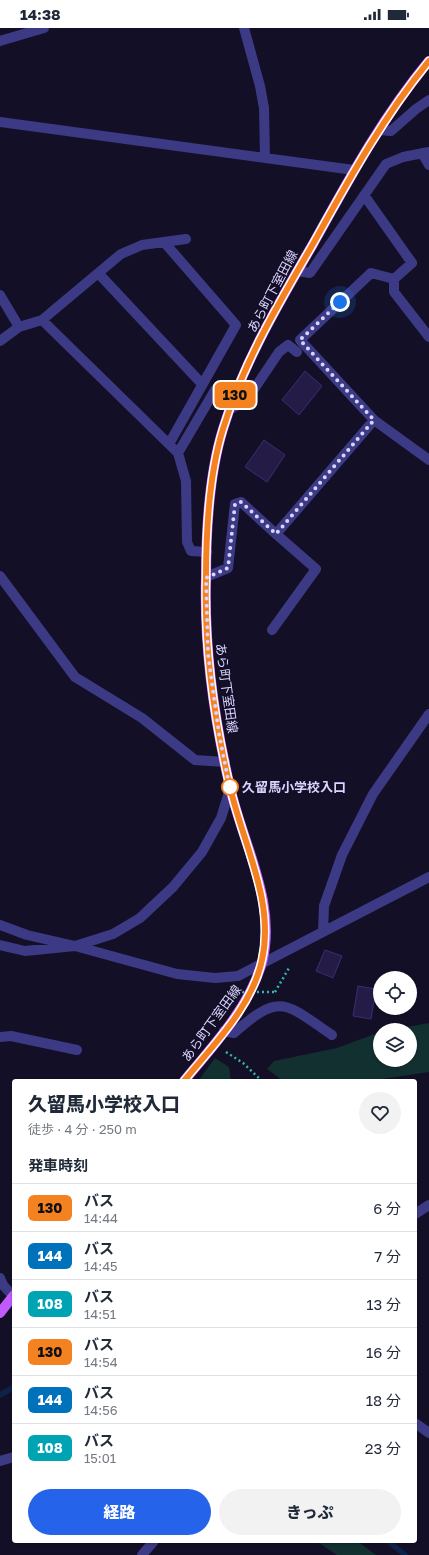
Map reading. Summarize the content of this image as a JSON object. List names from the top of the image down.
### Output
{
  "streets": {
    "main road": ["あら町下室田線"]
  },
  "places": ["久留馬小学校入口"],
  "lines": ["bus line 130"],
  "page": {
    "status": "14:38",
    "on_map": "130",
    "heading": [
      ["久留馬小学校入口", "徒歩 · 4 分 · 250 m"],
      "発車時刻"
    ],
    "list": [
      {
        "mark": "130",
        "name": "バス",
        "note": "14:44",
        "value": "6 分"
      },
      {
        "mark": "144",
        "name": "バス",
        "note": "14:45",
        "value": "7 分"
      },
      {
        "mark": "108",
        "name": "バス",
        "note": "14:51",
        "value": "13 分"
      },
      {
        "mark": "130",
        "name": "バス",
        "note": "14:54",
        "value": "16 分"
      },
      {
        "mark": "144",
        "name": "バス",
        "note": "14:56",
        "value": "18 分"
      },
      {
        "mark": "108",
        "name": "バス",
        "note": "15:01",
        "value": "23 分"
      }
    ],
    "buttons": ["経路", "きっぷ"]
  }
}
